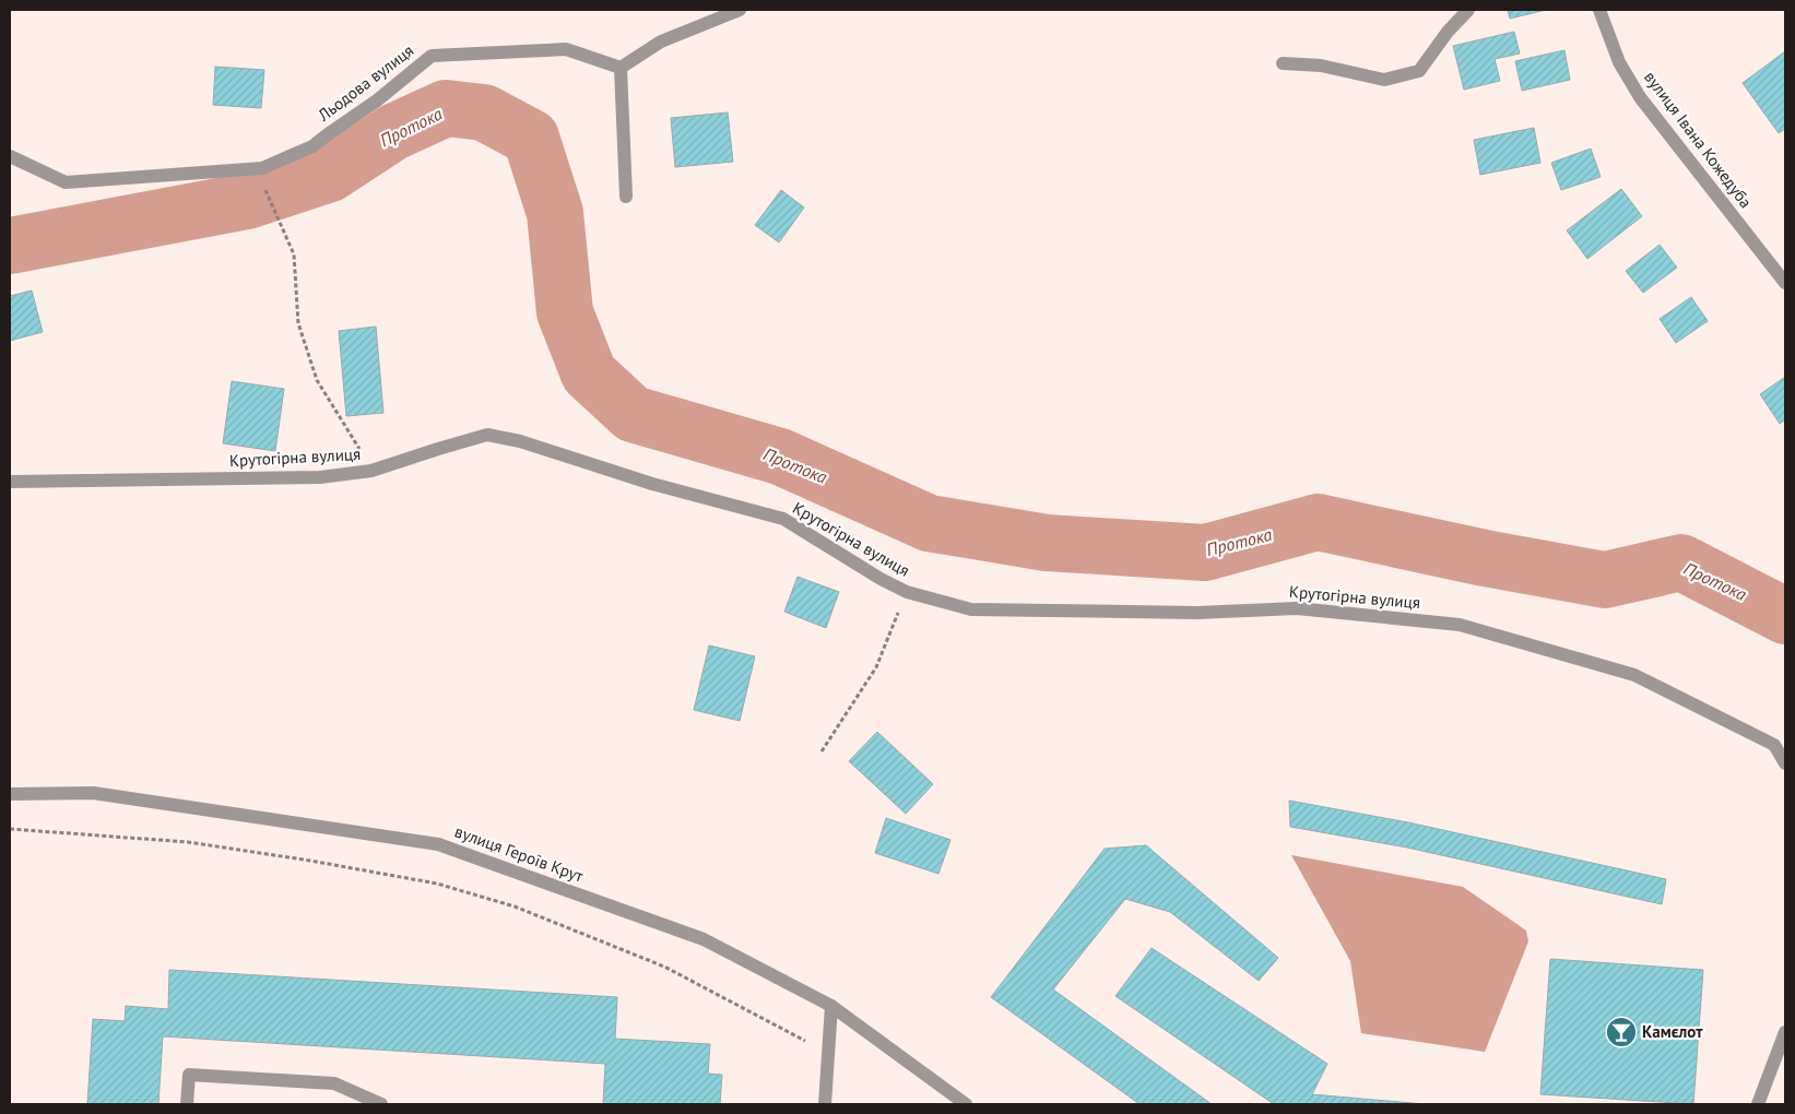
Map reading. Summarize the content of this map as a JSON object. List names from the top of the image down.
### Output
{
  "streets": {
    "street": [
      "Льодова вулиця",
      "вулиця Івана Кожедуба",
      "Крутогірна вулиця",
      "вулиця Героїв Крут"
    ]
  },
  "water": ["Протока"],
  "places": {
    "bar": ["Камєлот"]
  }
}
